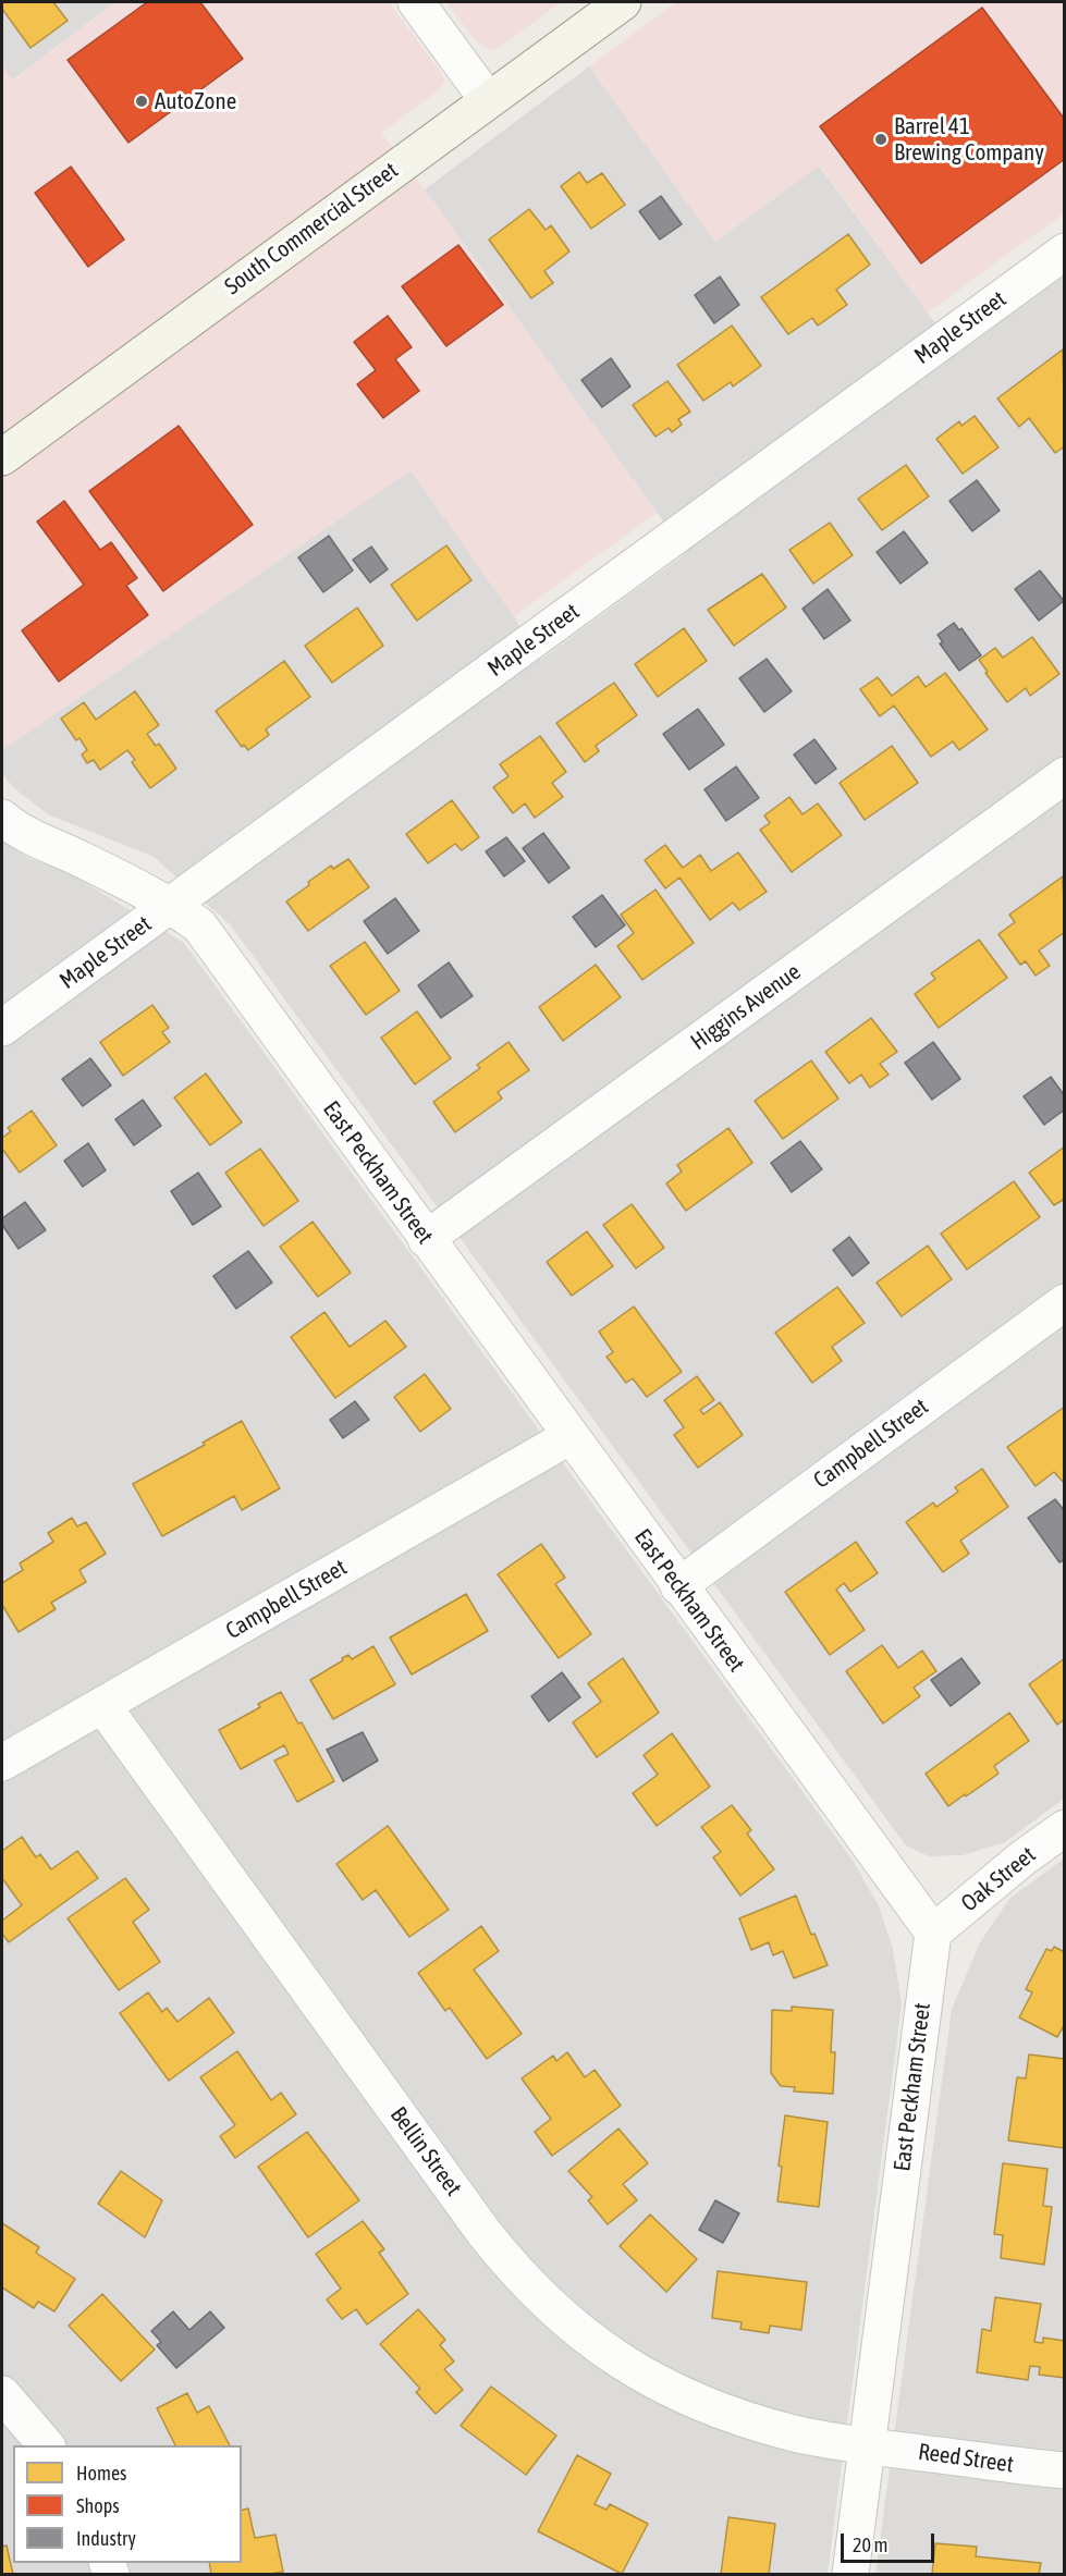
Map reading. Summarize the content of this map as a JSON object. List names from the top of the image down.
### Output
{
  "streets": {
    "main road": ["South Commercial Street"],
    "street": [
      "Maple Street",
      "Higgins Avenue",
      "East Peckham Street",
      "Campbell Street",
      "Oak Street",
      "Bellin Street",
      "Reed Street"
    ]
  },
  "crossings": [
    ["Maple Street", "East Peckham Street"],
    ["Higgins Avenue", "East Peckham Street"],
    ["East Peckham Street", "Campbell Street"],
    ["East Peckham Street", "Oak Street"],
    ["East Peckham Street", "Bellin Street"],
    ["East Peckham Street", "Reed Street"],
    ["Campbell Street", "Bellin Street"],
    ["Bellin Street", "Reed Street"]
  ],
  "places": ["AutoZone", "Barrel 41 Brewing Company"],
  "legend": ["Homes", "Shops", "Industry"],
  "scale_bar": "20 m"
}
